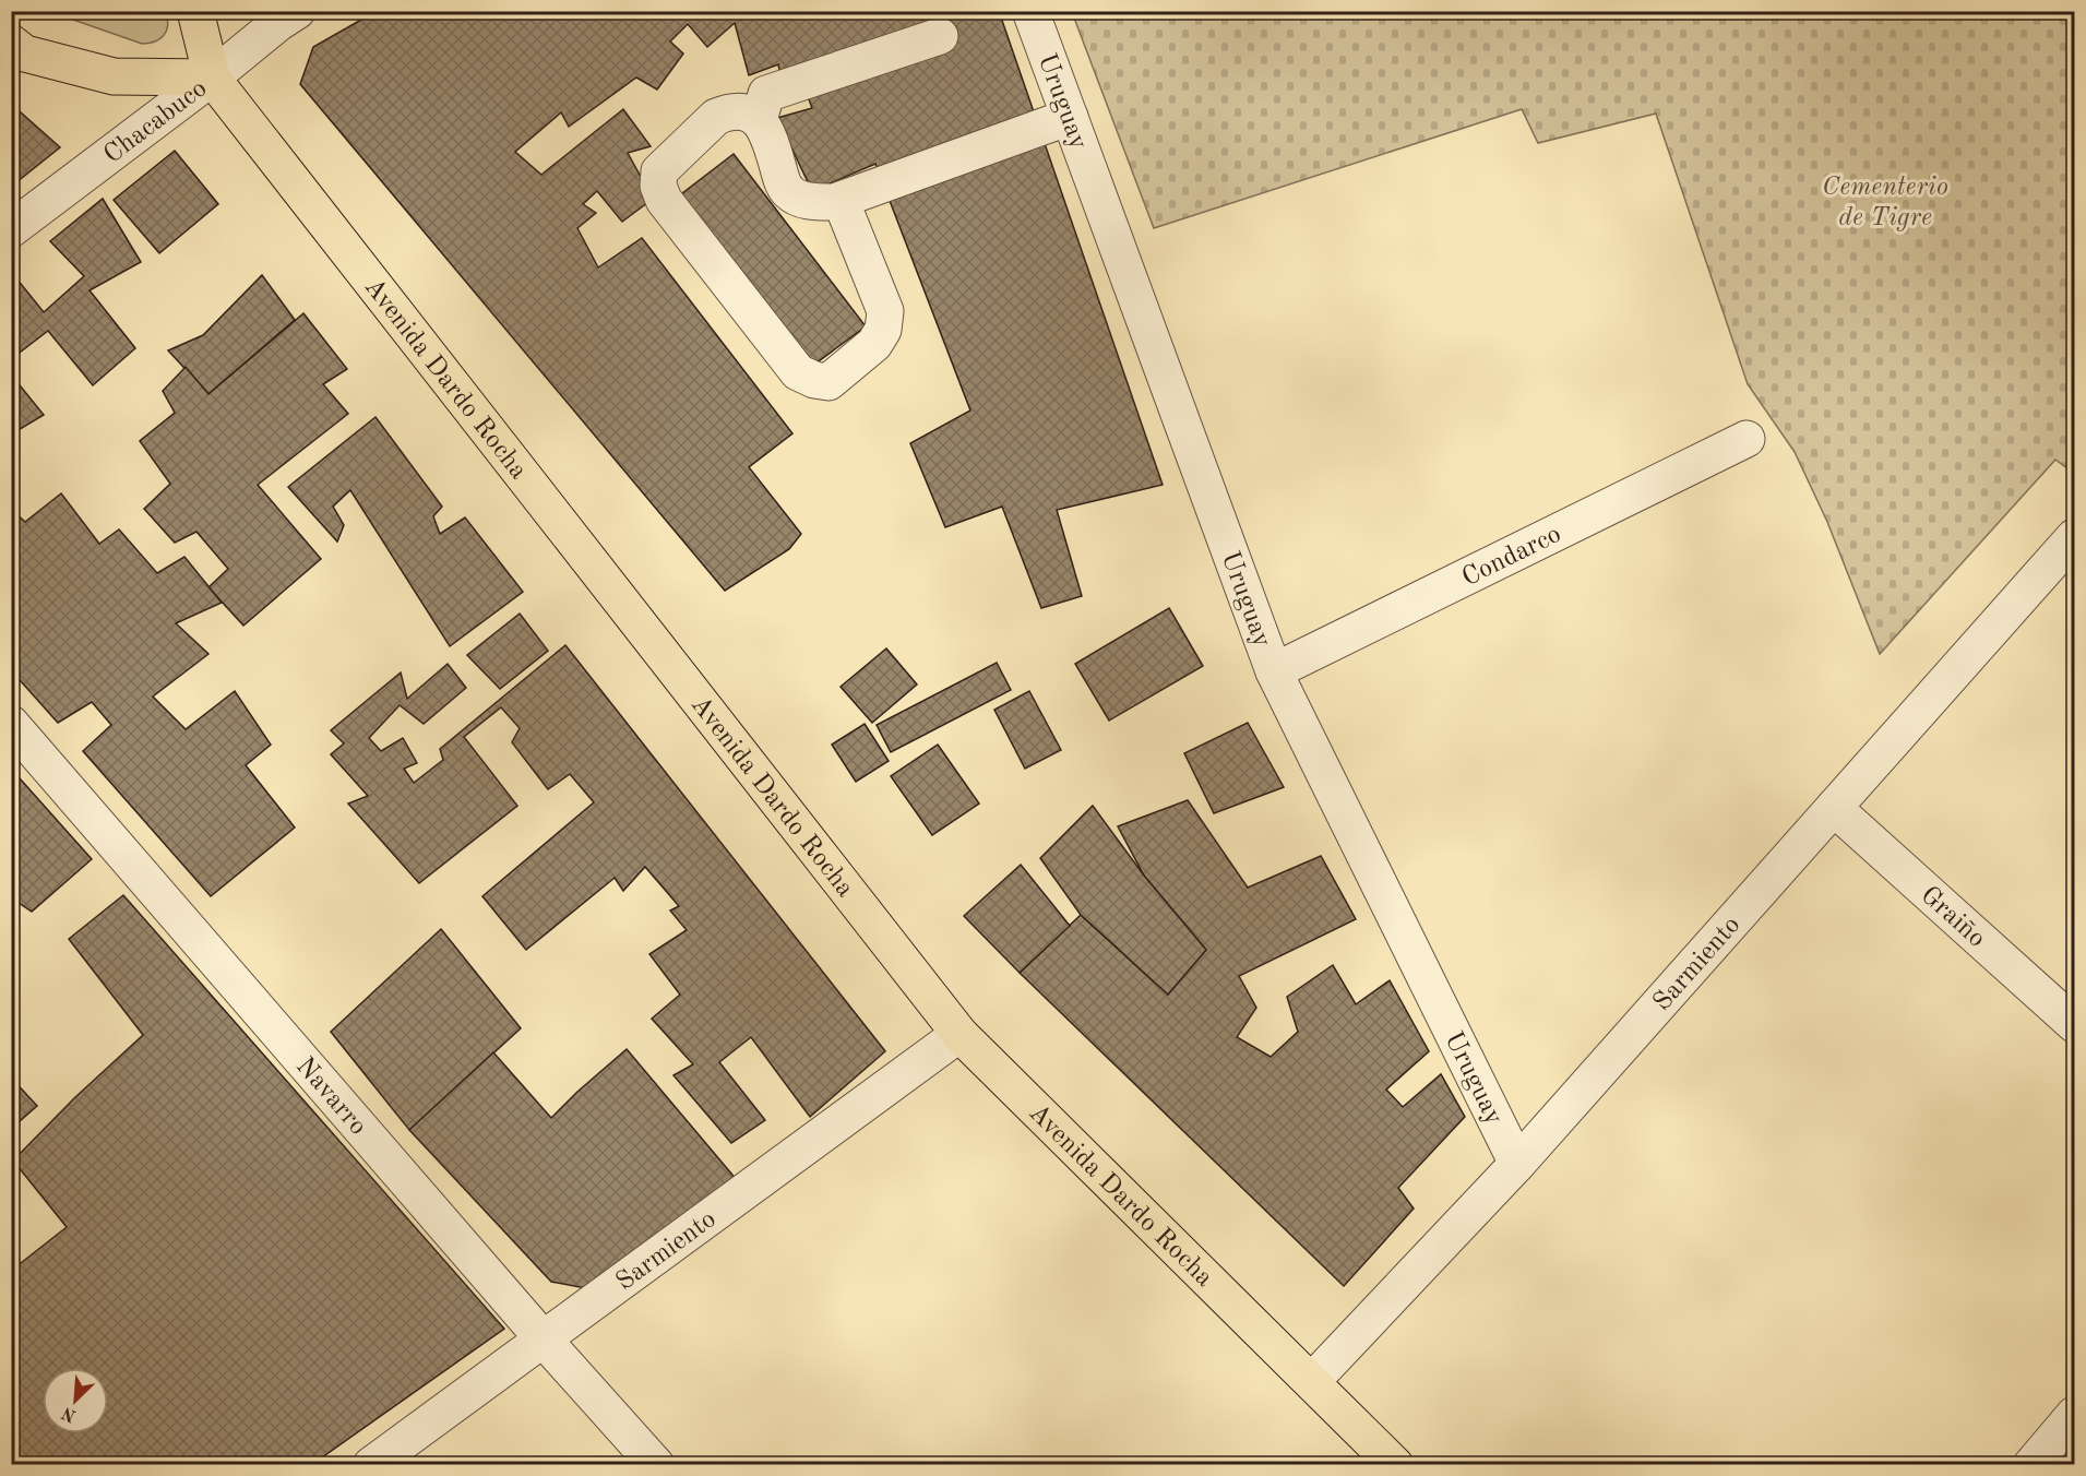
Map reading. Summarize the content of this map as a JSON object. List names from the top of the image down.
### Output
{
  "streets": {
    "main road": ["Avenida Dardo Rocha"],
    "street": [
      "Uruguay",
      "Chacabuco",
      "Condarco",
      "Graiño",
      "Sarmiento",
      "Navarro"
    ]
  },
  "crossings": [
    ["Uruguay", "Condarco"],
    ["Uruguay", "Sarmiento"],
    ["Chacabuco", "Avenida Dardo Rocha"],
    ["Avenida Dardo Rocha", "Sarmiento"],
    ["Graiño", "Sarmiento"],
    ["Sarmiento", "Navarro"]
  ],
  "parks": ["Cementerio de Tigre"],
  "north": "bottom left"
}
